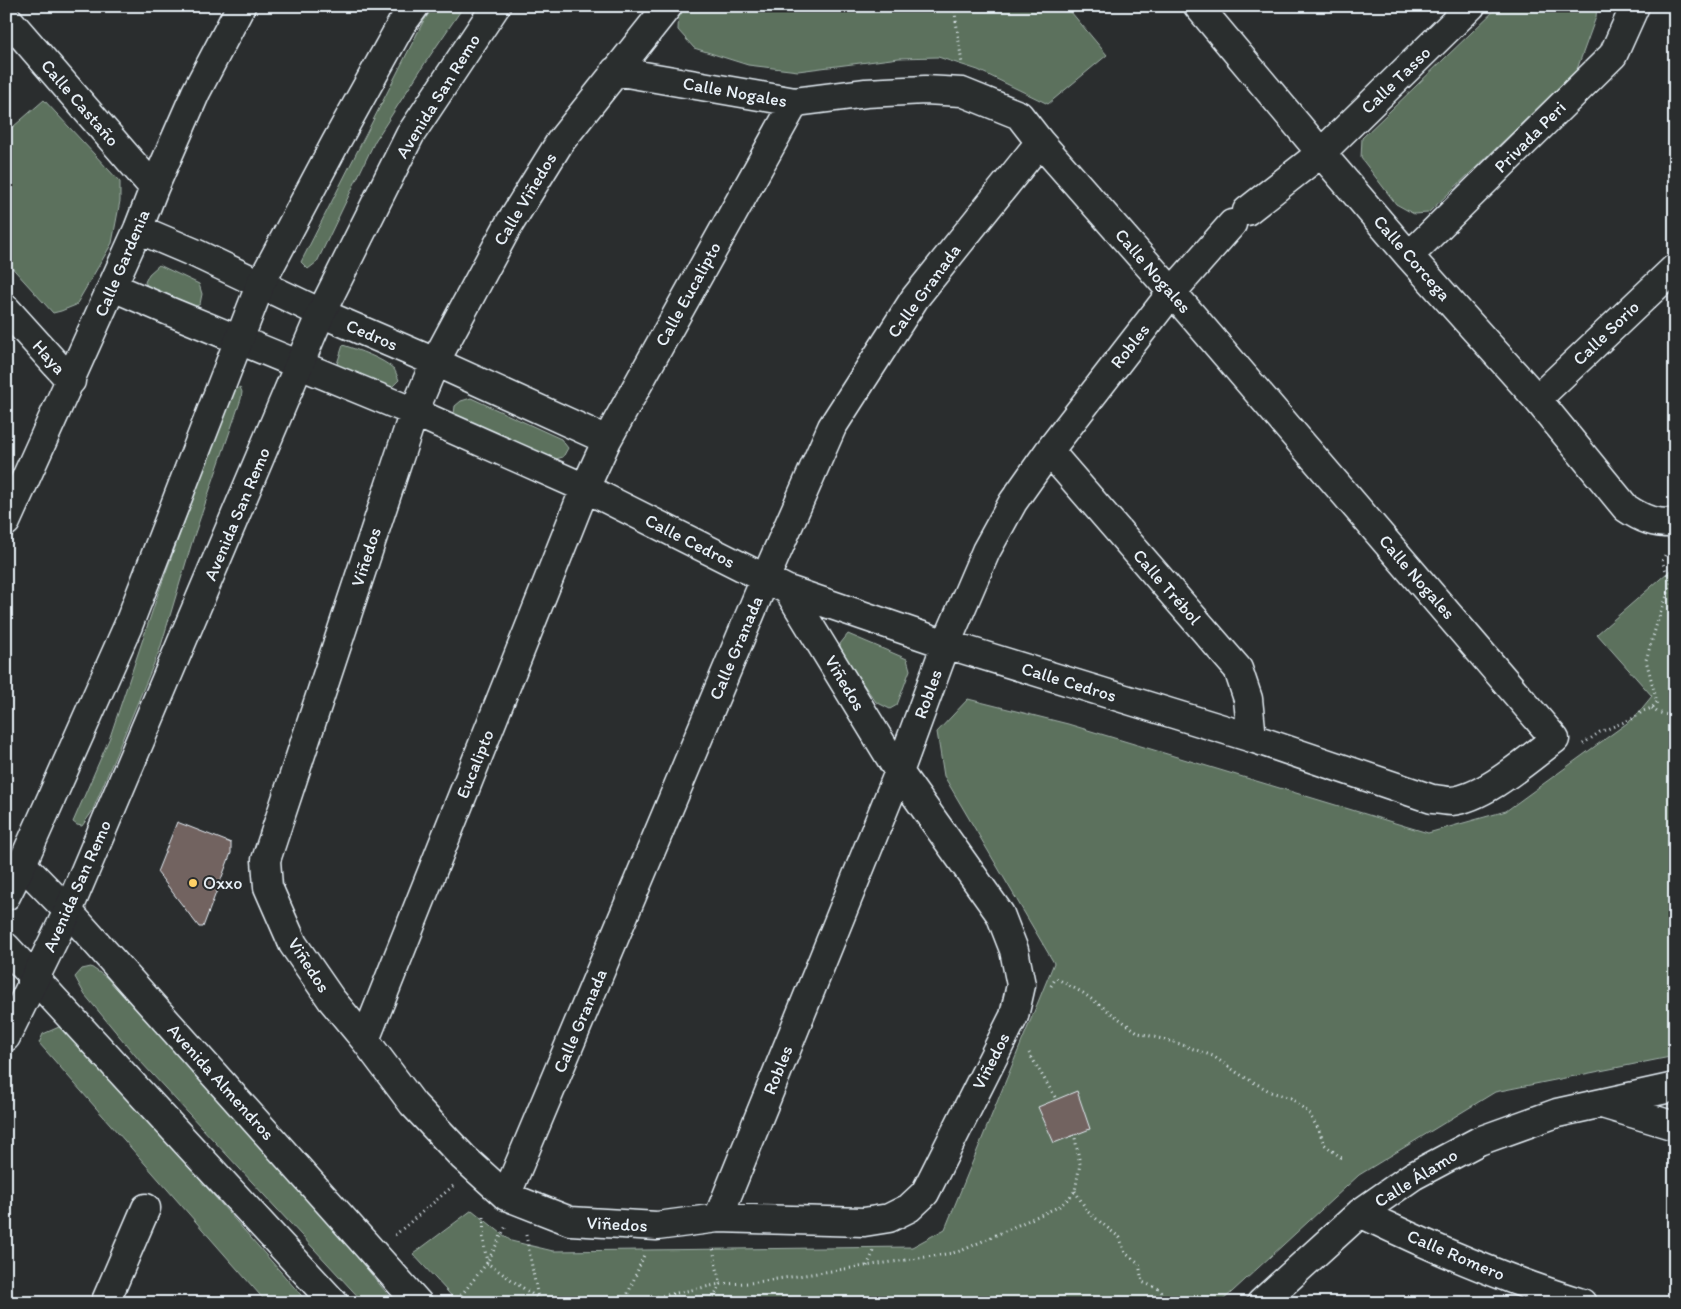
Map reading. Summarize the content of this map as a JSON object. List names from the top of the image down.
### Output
{
  "streets": {
    "street": [
      "Calle Tasso",
      "Calle Nogales",
      "Avenida San Remo",
      "Calle Castaño",
      "Privada Peri",
      "Calle Viñedos",
      "Calle Corcega",
      "Calle Gardenia",
      "Calle Granada",
      "Calle Eucalipto",
      "Calle Sorio",
      "Cedros",
      "Robles",
      "Haya",
      "Calle Cedros",
      "Viñedos",
      "Calle Trébol",
      "Eucalipto",
      "Avenida Almendros",
      "Calle Álamo",
      "Calle Romero"
    ]
  },
  "crossings": [
    ["Calle Tasso", "Calle Corcega"],
    ["Calle Tasso", "Robles"],
    ["Calle Nogales", "Calle Viñedos"],
    ["Calle Nogales", "Calle Granada"],
    ["Calle Nogales", "Calle Eucalipto"],
    ["Calle Nogales", "Robles"],
    ["Calle Nogales", "Calle Cedros"],
    ["Avenida San Remo", "Cedros"],
    ["Avenida San Remo", "Avenida Almendros"],
    ["Calle Castaño", "Calle Gardenia"],
    ["Privada Peri", "Calle Corcega"],
    ["Calle Viñedos", "Cedros"],
    ["Calle Viñedos", "Viñedos"],
    ["Calle Corcega", "Calle Sorio"],
    ["Calle Gardenia", "Cedros"],
    ["Calle Gardenia", "Haya"],
    ["Calle Granada", "Calle Cedros"],
    ["Calle Granada", "Viñedos"],
    ["Calle Eucalipto", "Cedros"],
    ["Calle Eucalipto", "Calle Cedros"],
    ["Calle Eucalipto", "Eucalipto"],
    ["Robles", "Calle Cedros"],
    ["Robles", "Viñedos"],
    ["Robles", "Calle Trébol"],
    ["Calle Cedros", "Viñedos"],
    ["Calle Cedros", "Calle Trébol"],
    ["Calle Cedros", "Eucalipto"],
    ["Viñedos", "Eucalipto"],
    ["Calle Álamo", "Calle Romero"]
  ],
  "places": ["Oxxo"]
}
